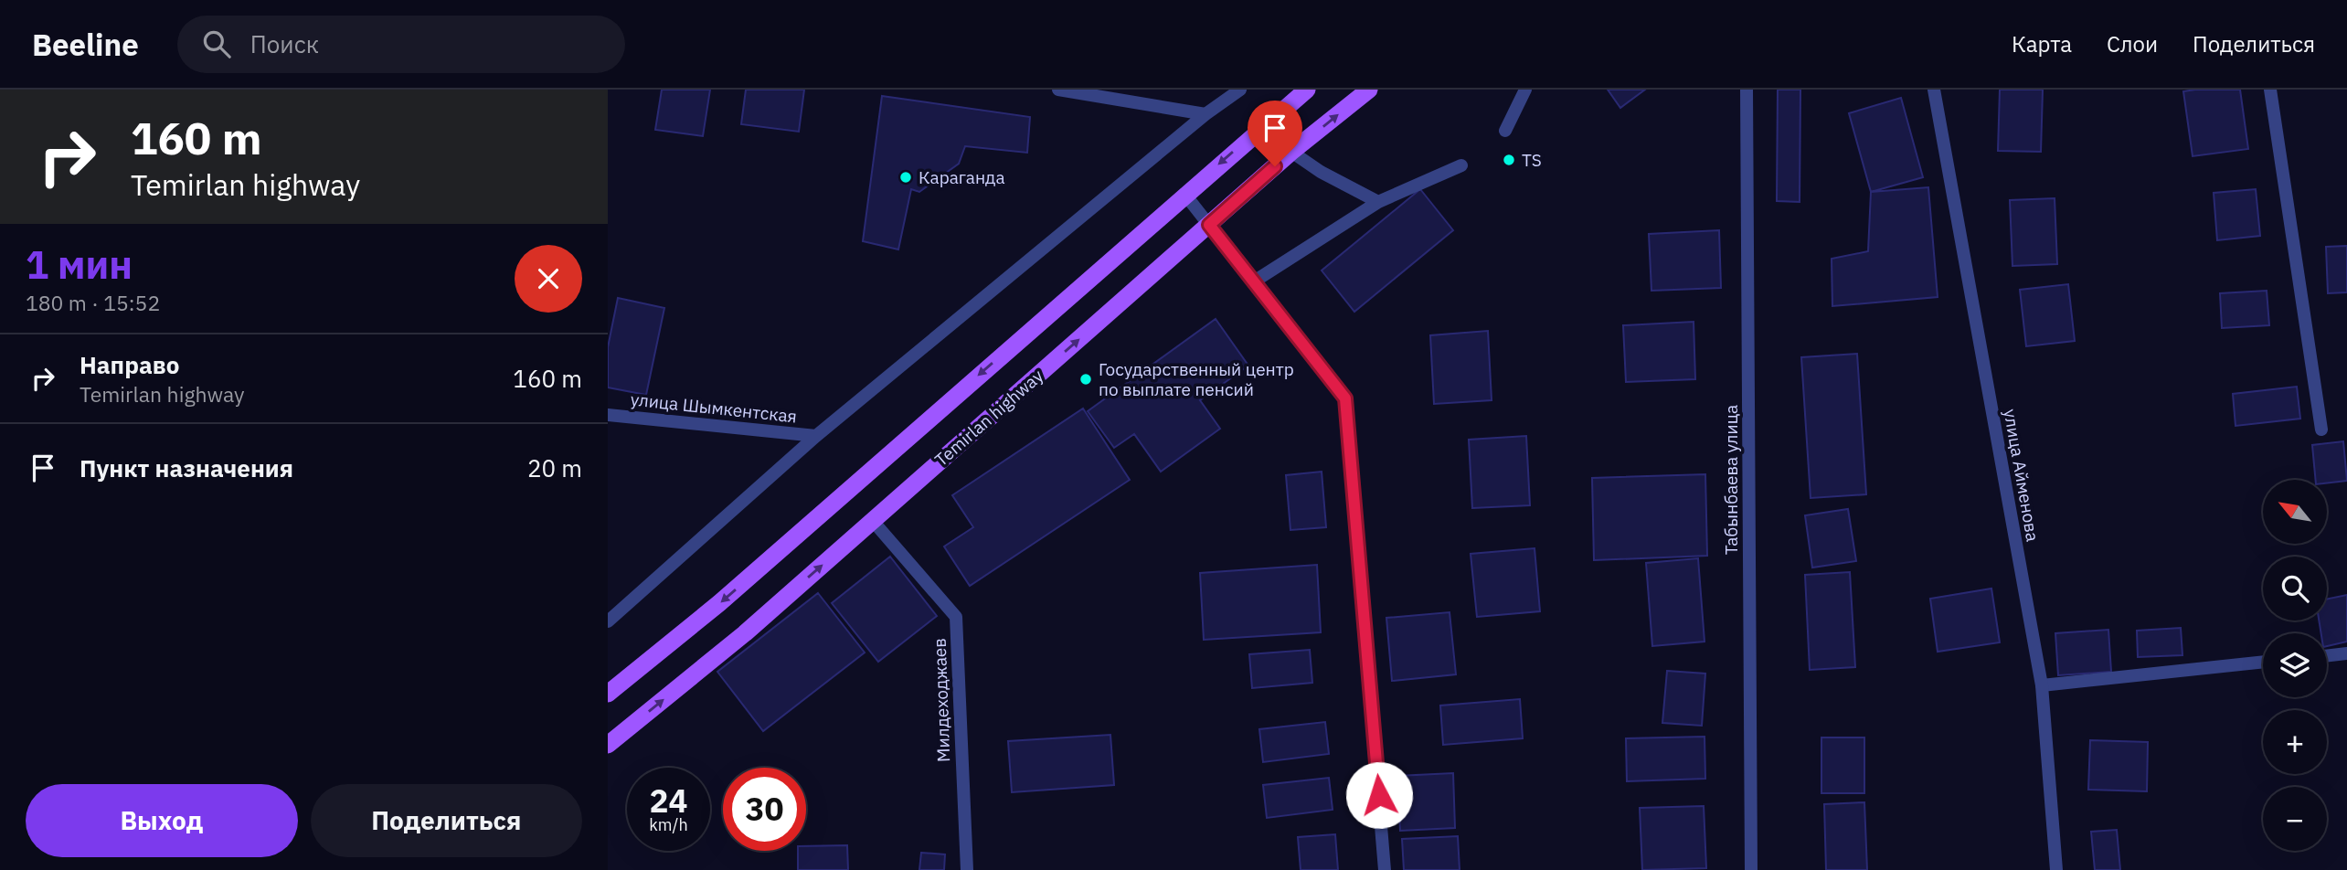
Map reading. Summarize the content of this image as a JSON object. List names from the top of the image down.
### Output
{
  "streets": {
    "main road": ["Temirlan highway"],
    "street": [
      "улица Шымкентская",
      "улица Айменова",
      "Табынбаева улица",
      "Милдеходжаев"
    ]
  },
  "crossings": [
    ["Temirlan highway", "Милдеходжаев"]
  ],
  "places": ["TS", "Караганда", "Государственный центр по выплате пенсий"],
  "north": "top left",
  "page": {
    "header": "Beeline",
    "search": "Поиск",
    "nav": ["Карта", "Слои", "Поделиться"],
    "turn": ["160 m", "Temirlan highway"],
    "heading": ["1 мин", "180 m · 15:52"],
    "list": [
      {
        "name": "Направо",
        "note": "Temirlan highway",
        "value": "160 m"
      },
      {
        "name": "Пункт назначения",
        "value": "20 m"
      }
    ],
    "map_buttons": ["+", "−"],
    "speed": "24 km/h",
    "limit": "30",
    "buttons": ["Выход", "Поделиться"]
  }
}
